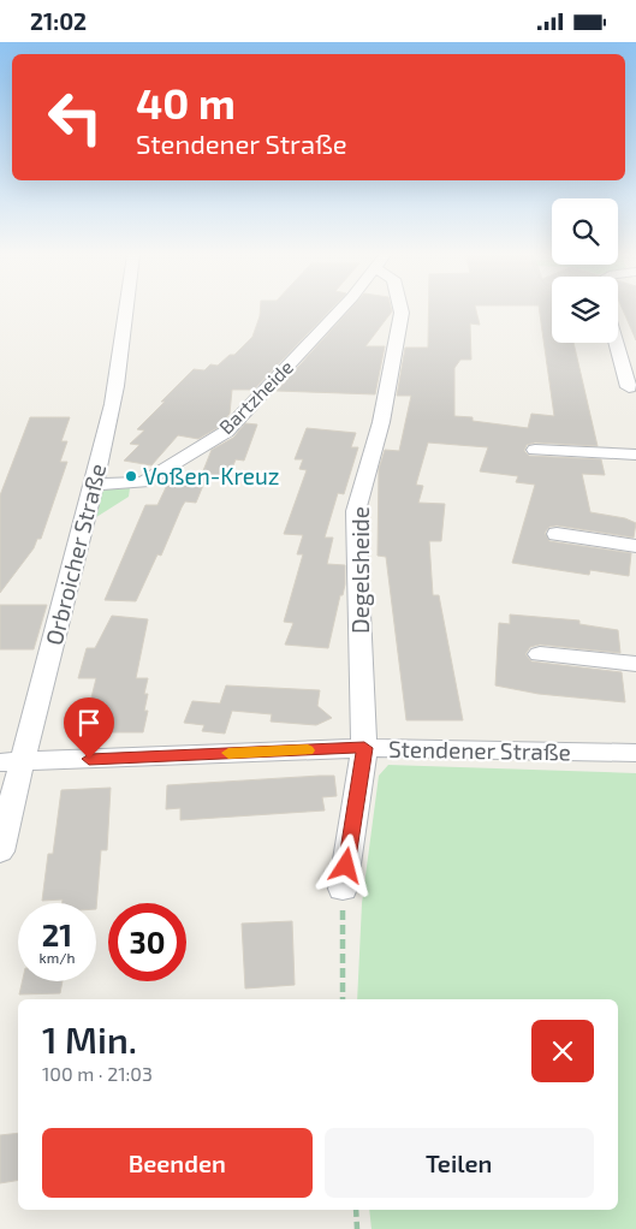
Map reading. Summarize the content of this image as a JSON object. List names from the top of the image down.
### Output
{
  "streets": {
    "street": [
      "Bartzheide",
      "Orbroicher Straße",
      "Degelsheide",
      "Stendener Straße"
    ]
  },
  "crossings": [
    ["Bartzheide", "Orbroicher Straße"],
    ["Orbroicher Straße", "Stendener Straße"],
    ["Degelsheide", "Stendener Straße"]
  ],
  "places": ["Voßen-Kreuz"],
  "page": {
    "status": "21:02",
    "turn": ["40 m", "Stendener Straße"],
    "speed": "21 km/h",
    "limit": "30",
    "heading": ["1 Min.", "100 m · 21:03"],
    "buttons": ["Beenden", "Teilen"]
  }
}
